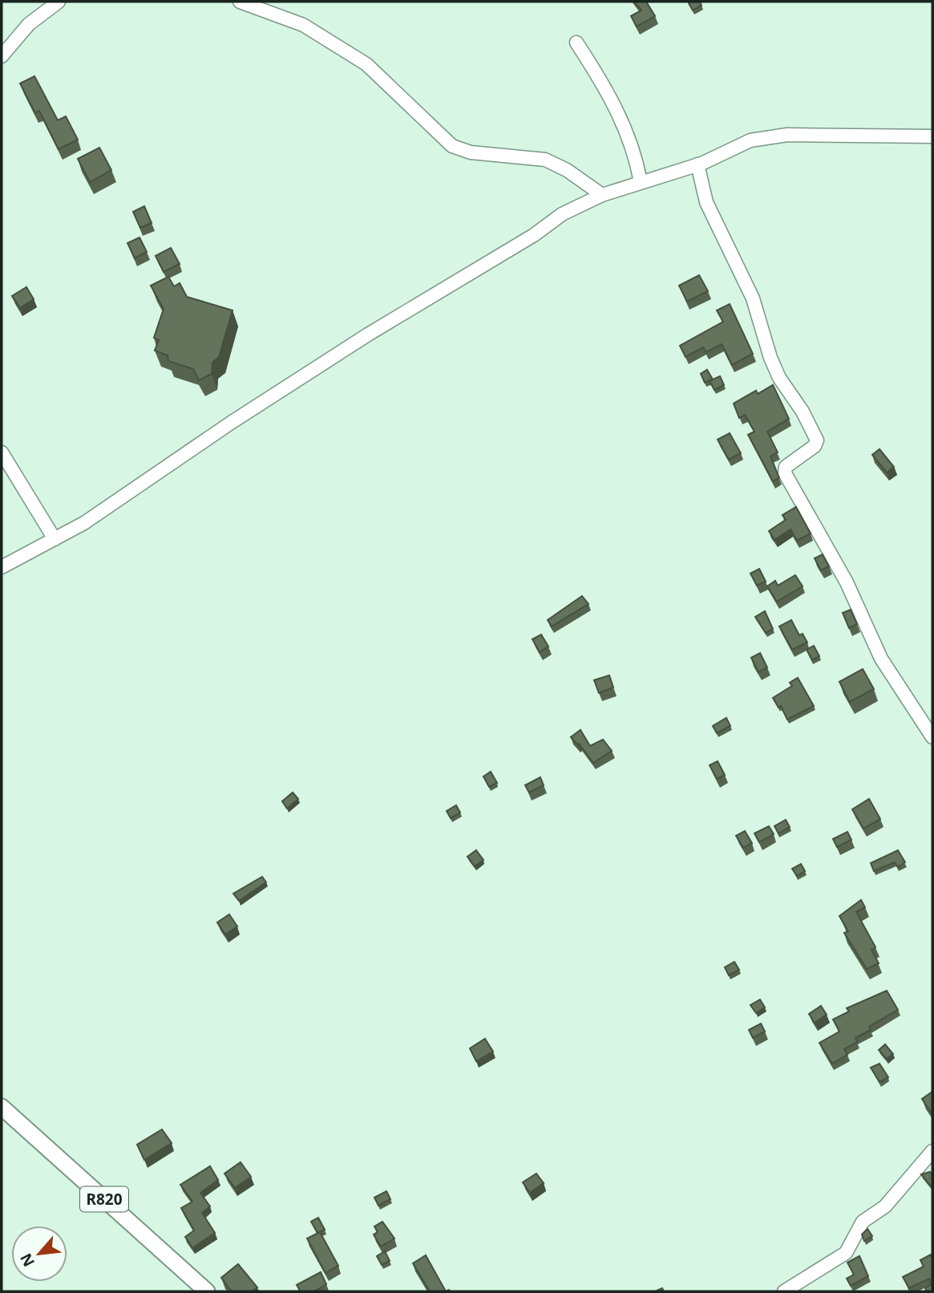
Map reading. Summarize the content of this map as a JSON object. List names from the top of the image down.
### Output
{
  "streets": {
    "main road": ["R820"]
  },
  "north": "bottom left"
}
